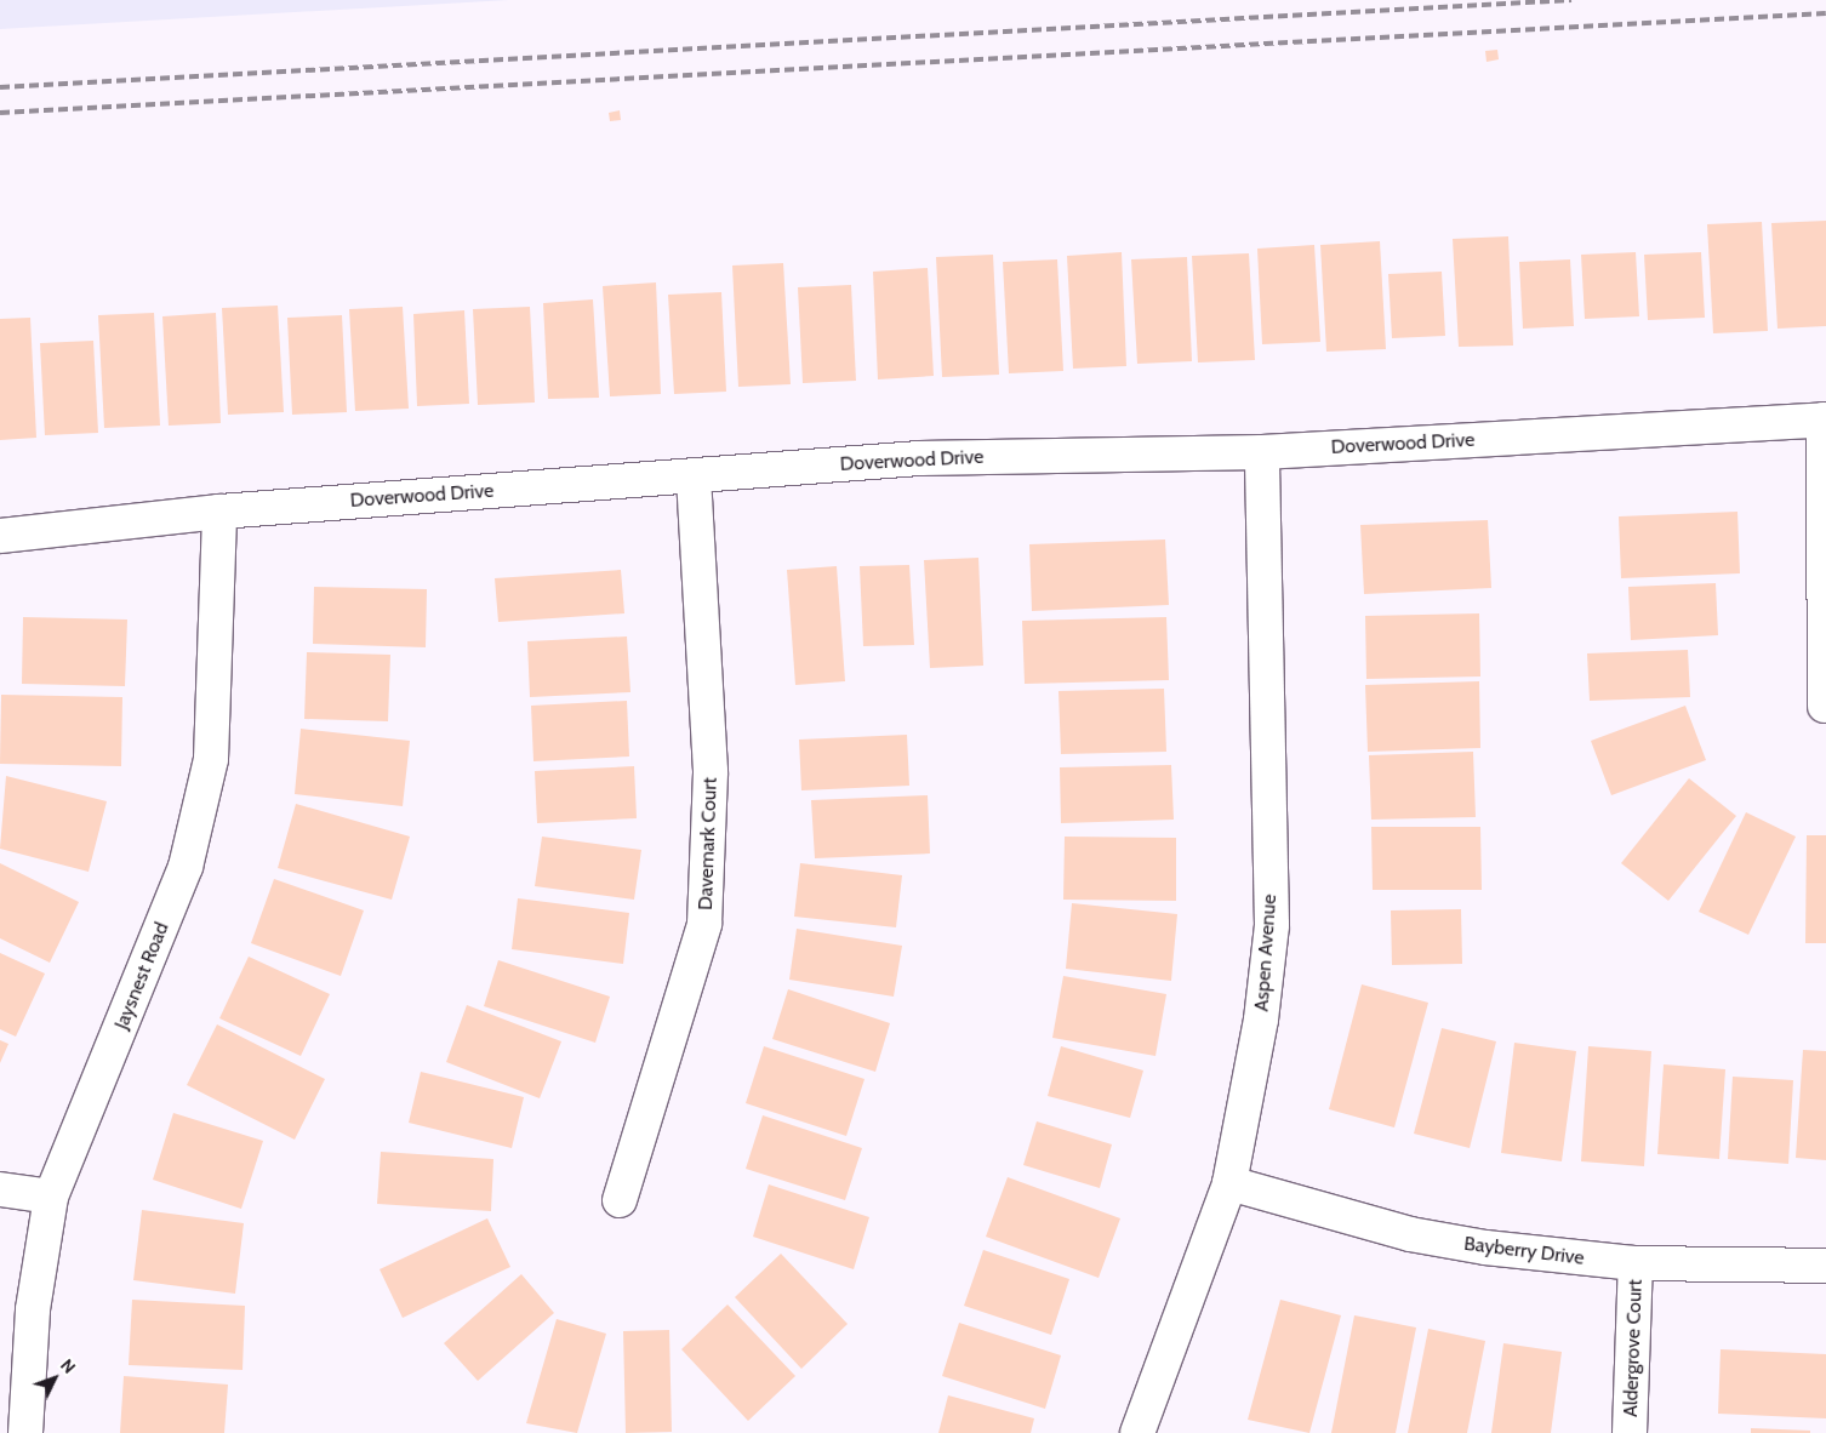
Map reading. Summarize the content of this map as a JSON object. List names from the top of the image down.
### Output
{
  "streets": {
    "street": [
      "Doverwood Drive",
      "Davemark Court",
      "Aspen Avenue",
      "Jaysnest Road",
      "Bayberry Drive",
      "Aldergrove Court"
    ]
  },
  "crossings": [
    ["Doverwood Drive", "Davemark Court"],
    ["Doverwood Drive", "Aspen Avenue"],
    ["Doverwood Drive", "Jaysnest Road"],
    ["Aspen Avenue", "Bayberry Drive"],
    ["Bayberry Drive", "Aldergrove Court"]
  ],
  "north": "top right"
}
